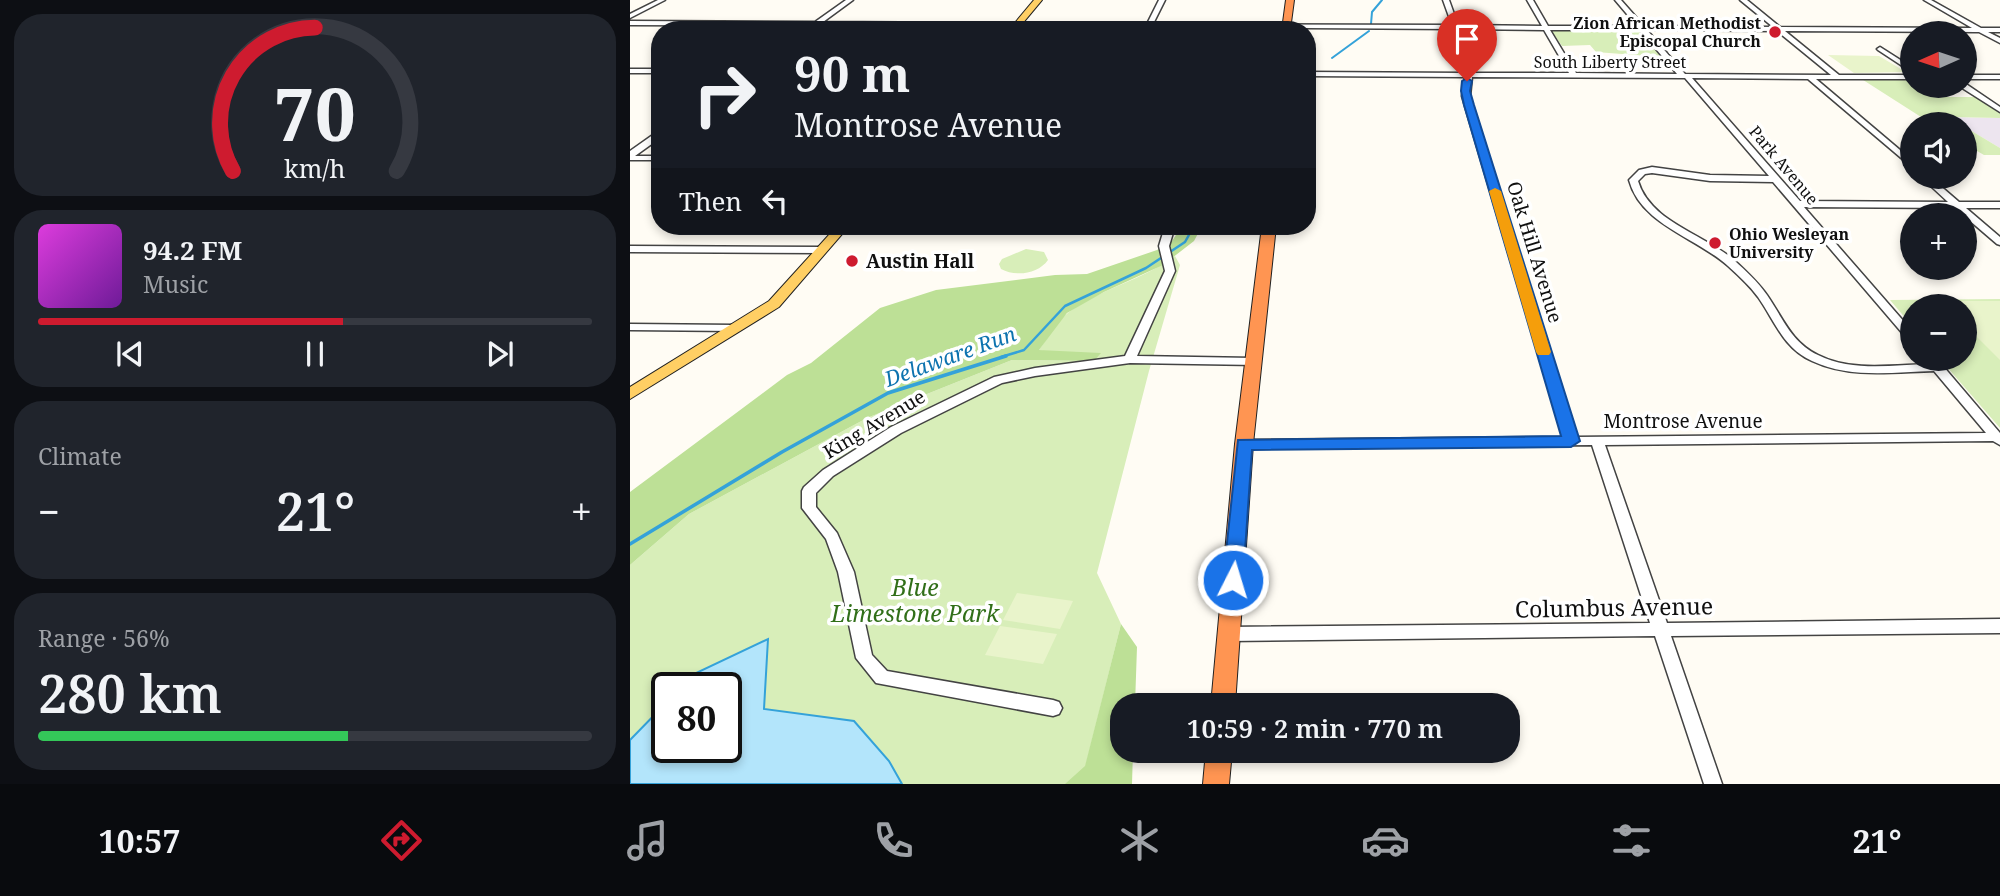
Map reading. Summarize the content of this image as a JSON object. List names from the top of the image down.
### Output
{
  "streets": {
    "street": [
      "South Liberty Street",
      "Park Avenue",
      "Oak Hill Avenue",
      "Montrose Avenue",
      "King Avenue",
      "Columbus Avenue"
    ]
  },
  "crossings": [
    ["South Liberty Street", "Park Avenue"],
    ["South Liberty Street", "Oak Hill Avenue"],
    ["Oak Hill Avenue", "Montrose Avenue"]
  ],
  "water": ["Delaware Run"],
  "parks": ["Blue Limestone Park"],
  "places": ["Zion African Methodist Episcopal Church", "Ohio Wesleyan University", "Austin Hall"],
  "north": "left",
  "page": {
    "map_buttons": ["+", "−"],
    "turn": ["90 m", "Montrose Avenue"],
    "then": "Then",
    "song": ["94.2 FM", "Music"],
    "tile": [
      "Climate",
      ["Range · 56%", "280 km"]
    ],
    "heat": ["−", "21°", "+"],
    "limit": "80",
    "trip": "10:59 · 2 min · 770 m",
    "tabs": ["10:57", "21°"],
    "gauge": ["70", "km/h"]
  }
}
